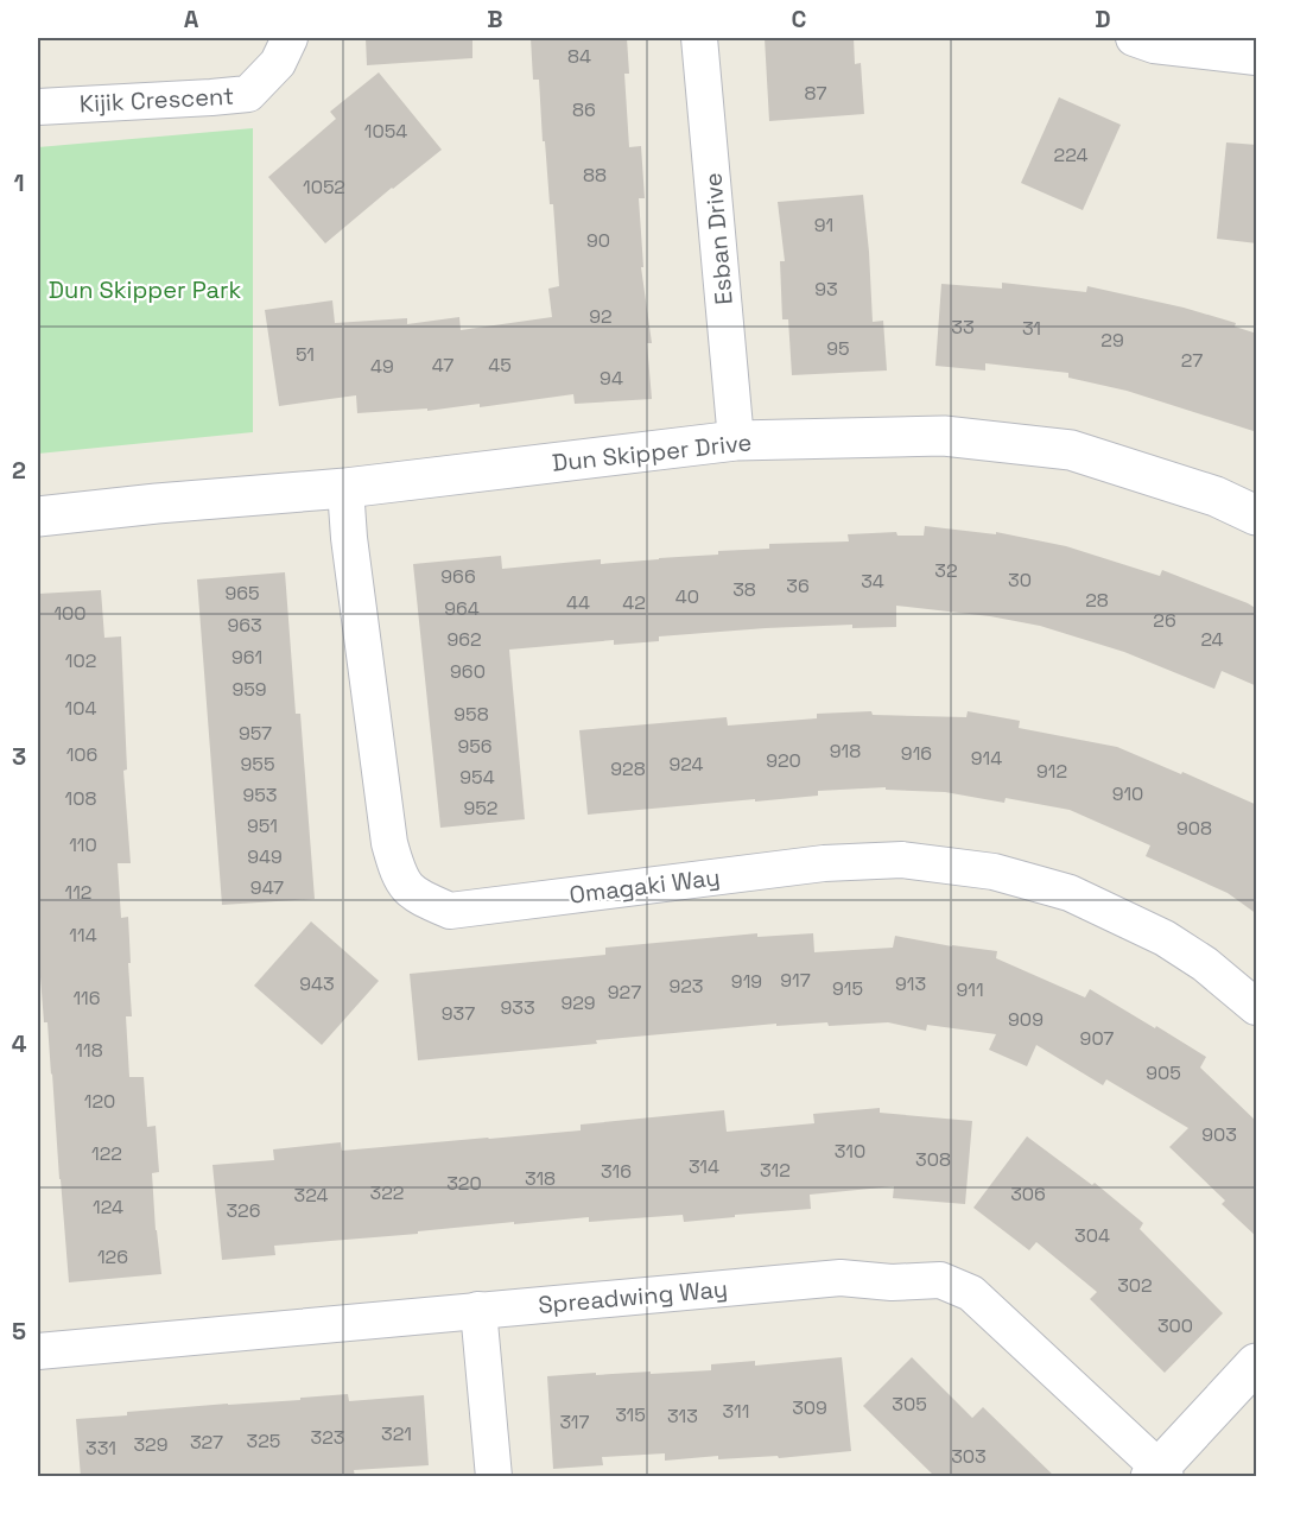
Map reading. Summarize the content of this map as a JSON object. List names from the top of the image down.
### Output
{
  "streets": {
    "street": [
      "Kijik Crescent",
      "Esban Drive",
      "Dun Skipper Drive",
      "Omagaki Way",
      "Spreadwing Way"
    ]
  },
  "crossings": [
    ["Esban Drive", "Dun Skipper Drive"],
    ["Dun Skipper Drive", "Omagaki Way"]
  ],
  "parks": ["Dun Skipper Park"],
  "house_numbers": [
    "84",
    "87",
    "86",
    "1054",
    "224",
    "88",
    "1052",
    "91",
    "90",
    "93",
    "92",
    "33",
    "31",
    "29",
    "95",
    "51",
    "27",
    "47",
    "45",
    "49",
    "94",
    "32",
    "966",
    "30",
    "34",
    "36",
    "38",
    "965",
    "40",
    "28",
    "44",
    "42",
    "964",
    "100",
    "26",
    "963",
    "962",
    "24",
    "961",
    "102",
    "960",
    "959",
    "104",
    "958",
    "957",
    "956",
    "918",
    "916",
    "106",
    "914",
    "920",
    "955",
    "924",
    "928",
    "912",
    "954",
    "910",
    "953",
    "108",
    "952",
    "951",
    "908",
    "110",
    "949",
    "947",
    "112",
    "114",
    "917",
    "919",
    "943",
    "913",
    "923",
    "915",
    "911",
    "927",
    "116",
    "929",
    "933",
    "937",
    "909",
    "907",
    "118",
    "905",
    "120",
    "903",
    "310",
    "122",
    "308",
    "314",
    "312",
    "316",
    "318",
    "320",
    "322",
    "306",
    "324",
    "124",
    "326",
    "304",
    "126",
    "302",
    "300",
    "305",
    "309",
    "311",
    "315",
    "313",
    "317",
    "321",
    "323",
    "325",
    "327",
    "329",
    "331",
    "303"
  ],
  "grid": {
    "columns": [
      "A",
      "B",
      "C",
      "D"
    ],
    "rows": [
      "1",
      "2",
      "3",
      "4",
      "5"
    ]
  }
}
